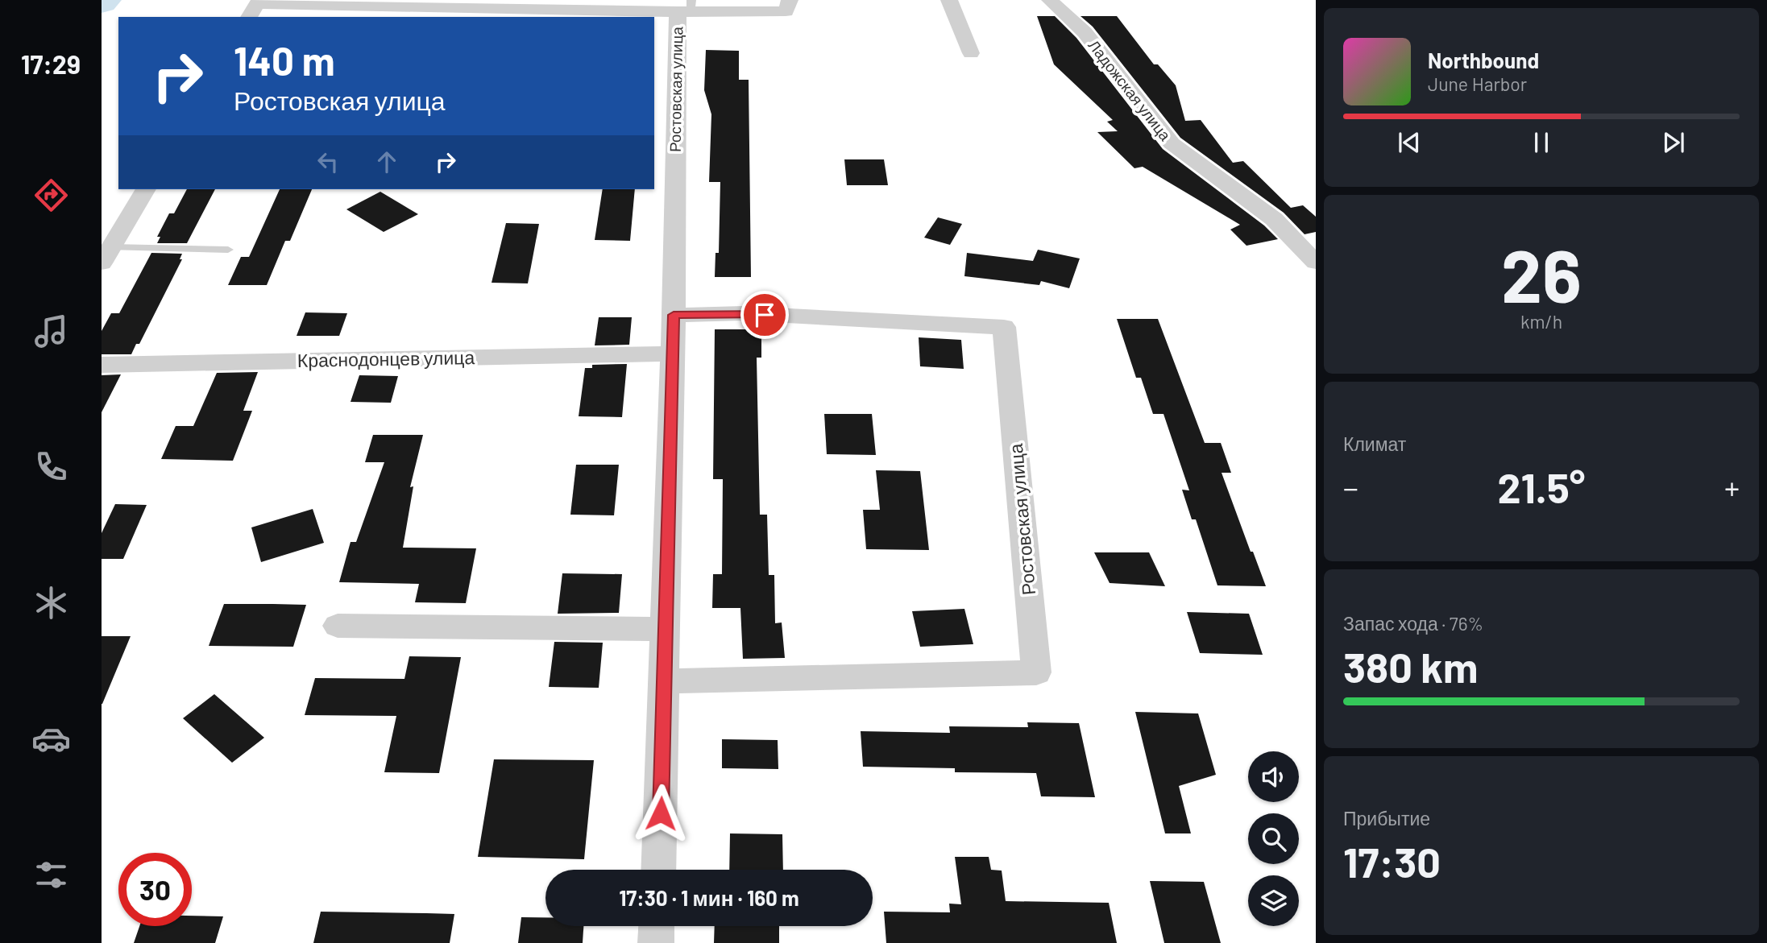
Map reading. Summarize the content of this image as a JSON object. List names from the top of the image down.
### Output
{
  "streets": {
    "street": ["Ростовская улица", "Ладожская улица", "Краснодонцев улица"]
  },
  "crossings": [
    ["Ростовская улица", "Краснодонцев улица"]
  ],
  "page": {
    "tabs": "17:29",
    "turn": ["140 m", "Ростовская улица"],
    "song": ["Northbound", "June Harbor"],
    "tile": [
      ["26", "km/h"],
      "Климат",
      ["Запас хода · 76%", "380 km"],
      ["Прибытие", "17:30"]
    ],
    "heat": ["−", "21.5°", "+"],
    "limit": "30",
    "trip": "17:30 · 1 мин · 160 m"
  }
}
